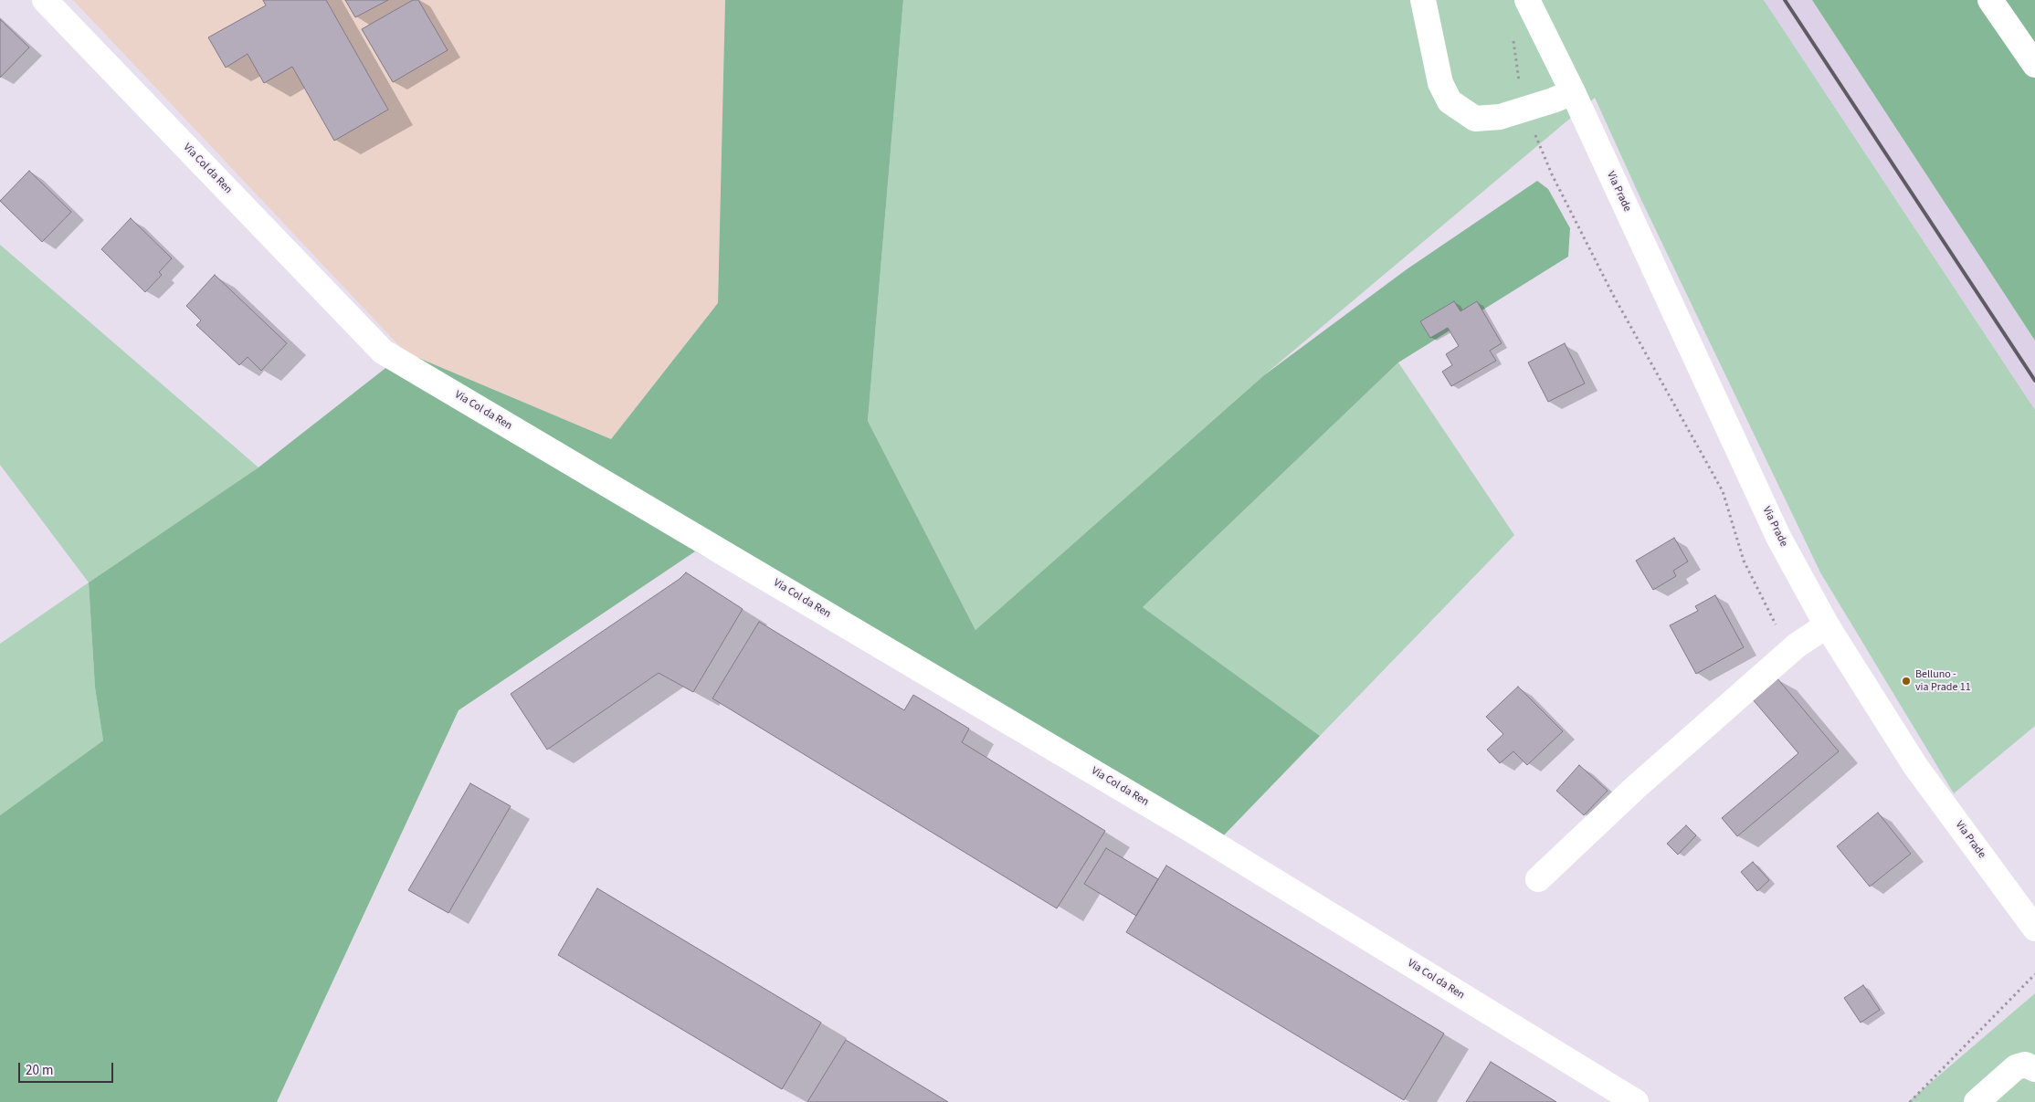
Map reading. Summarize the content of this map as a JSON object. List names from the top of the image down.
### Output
{
  "streets": {
    "street": ["Via Col da Ren", "Via Prade"]
  },
  "places": ["Belluno - via Prade 11"],
  "scale_bar": "20 m"
}
